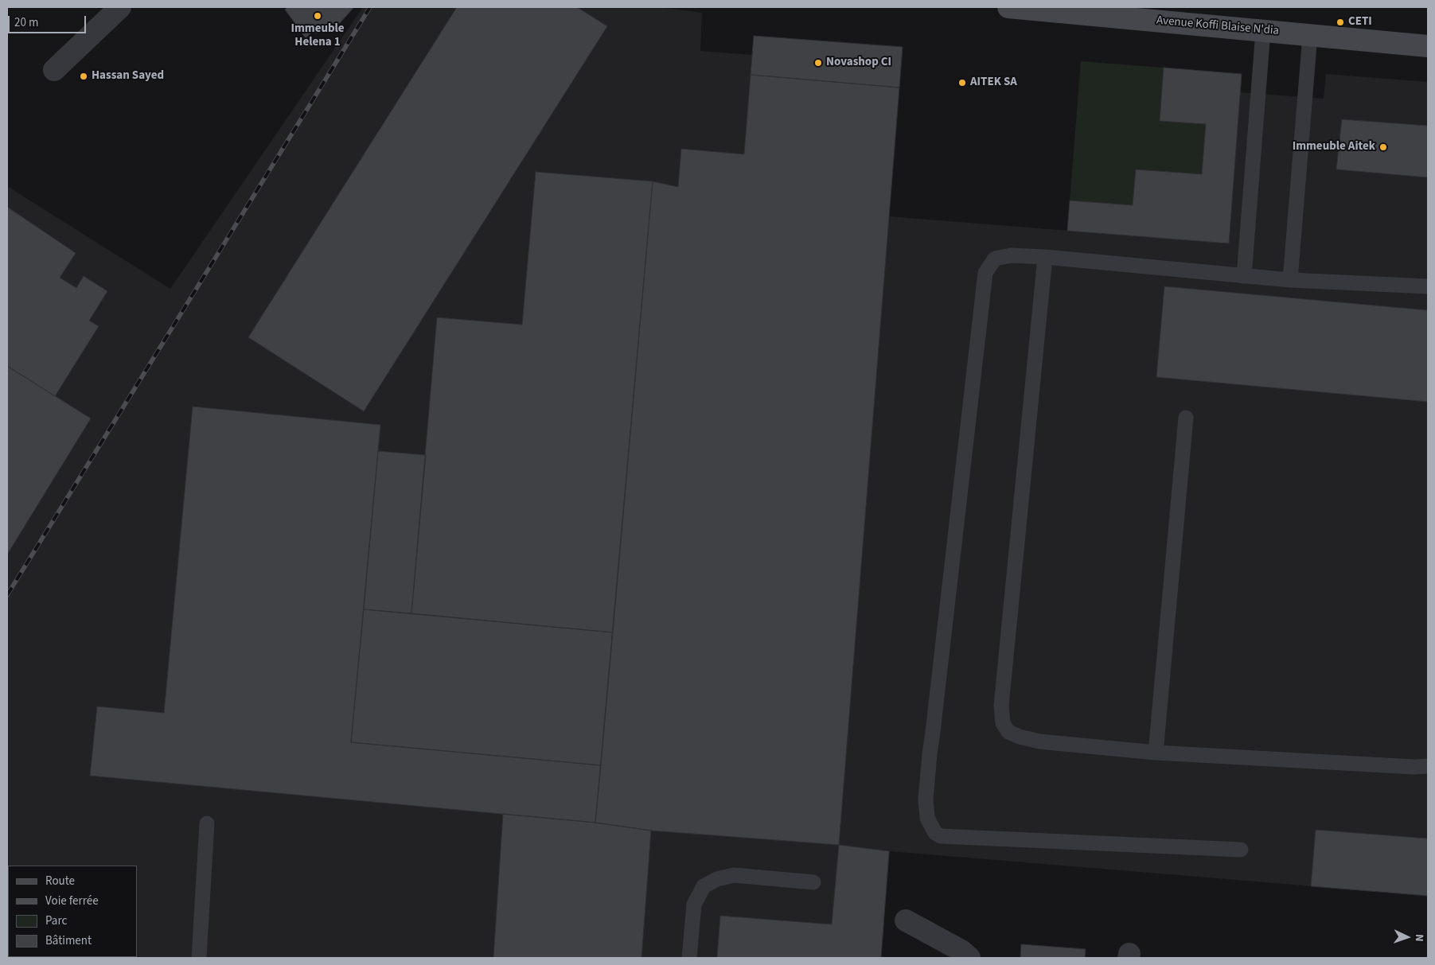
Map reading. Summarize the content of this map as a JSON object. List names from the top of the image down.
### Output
{
  "streets": {
    "street": ["Avenue Koffi Blaise N'dia"]
  },
  "places": [
    "Immeuble Helena 1",
    "CETI",
    "Novashop CI",
    "Hassan Sayed",
    "AITEK SA",
    "Immeuble Aitek"
  ],
  "legend": [
    "Route",
    "Voie ferrée",
    "Parc",
    "Bâtiment"
  ],
  "scale_bar": "20 m",
  "north": "right"
}
